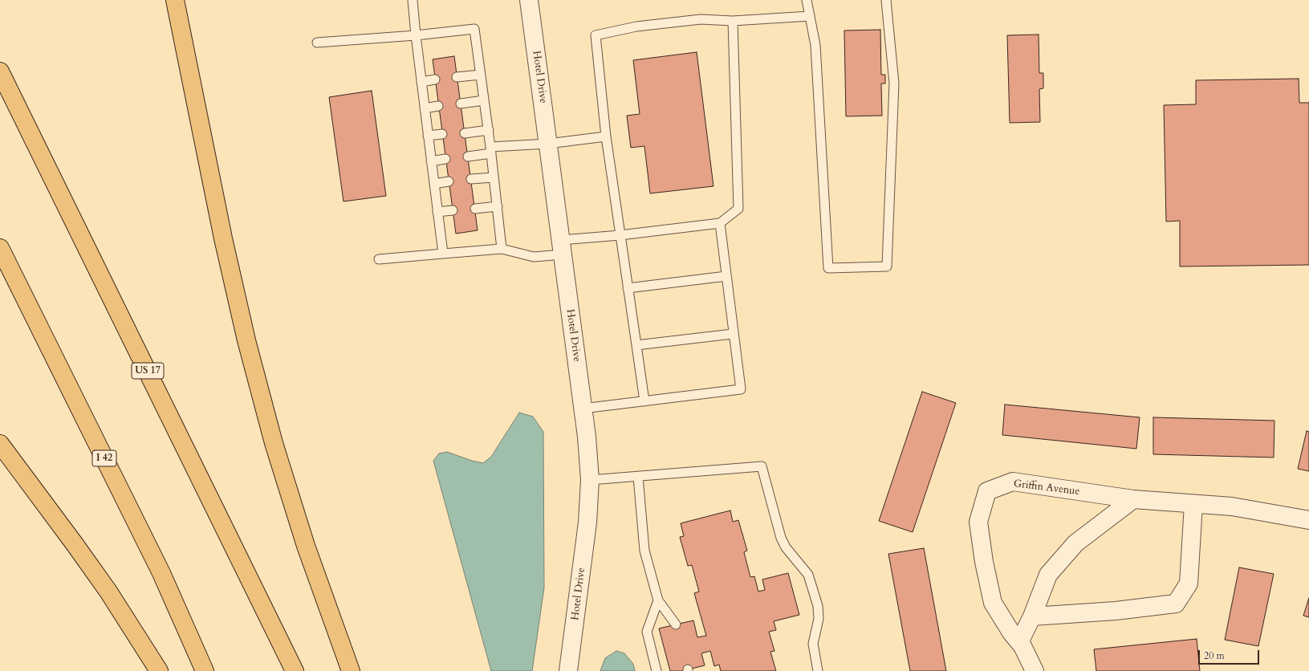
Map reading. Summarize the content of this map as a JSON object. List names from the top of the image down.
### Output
{
  "streets": {
    "highway": ["US 17", "I 42"],
    "street": ["Hotel Drive", "Griffin Avenue"]
  },
  "scale_bar": "20 m"
}
